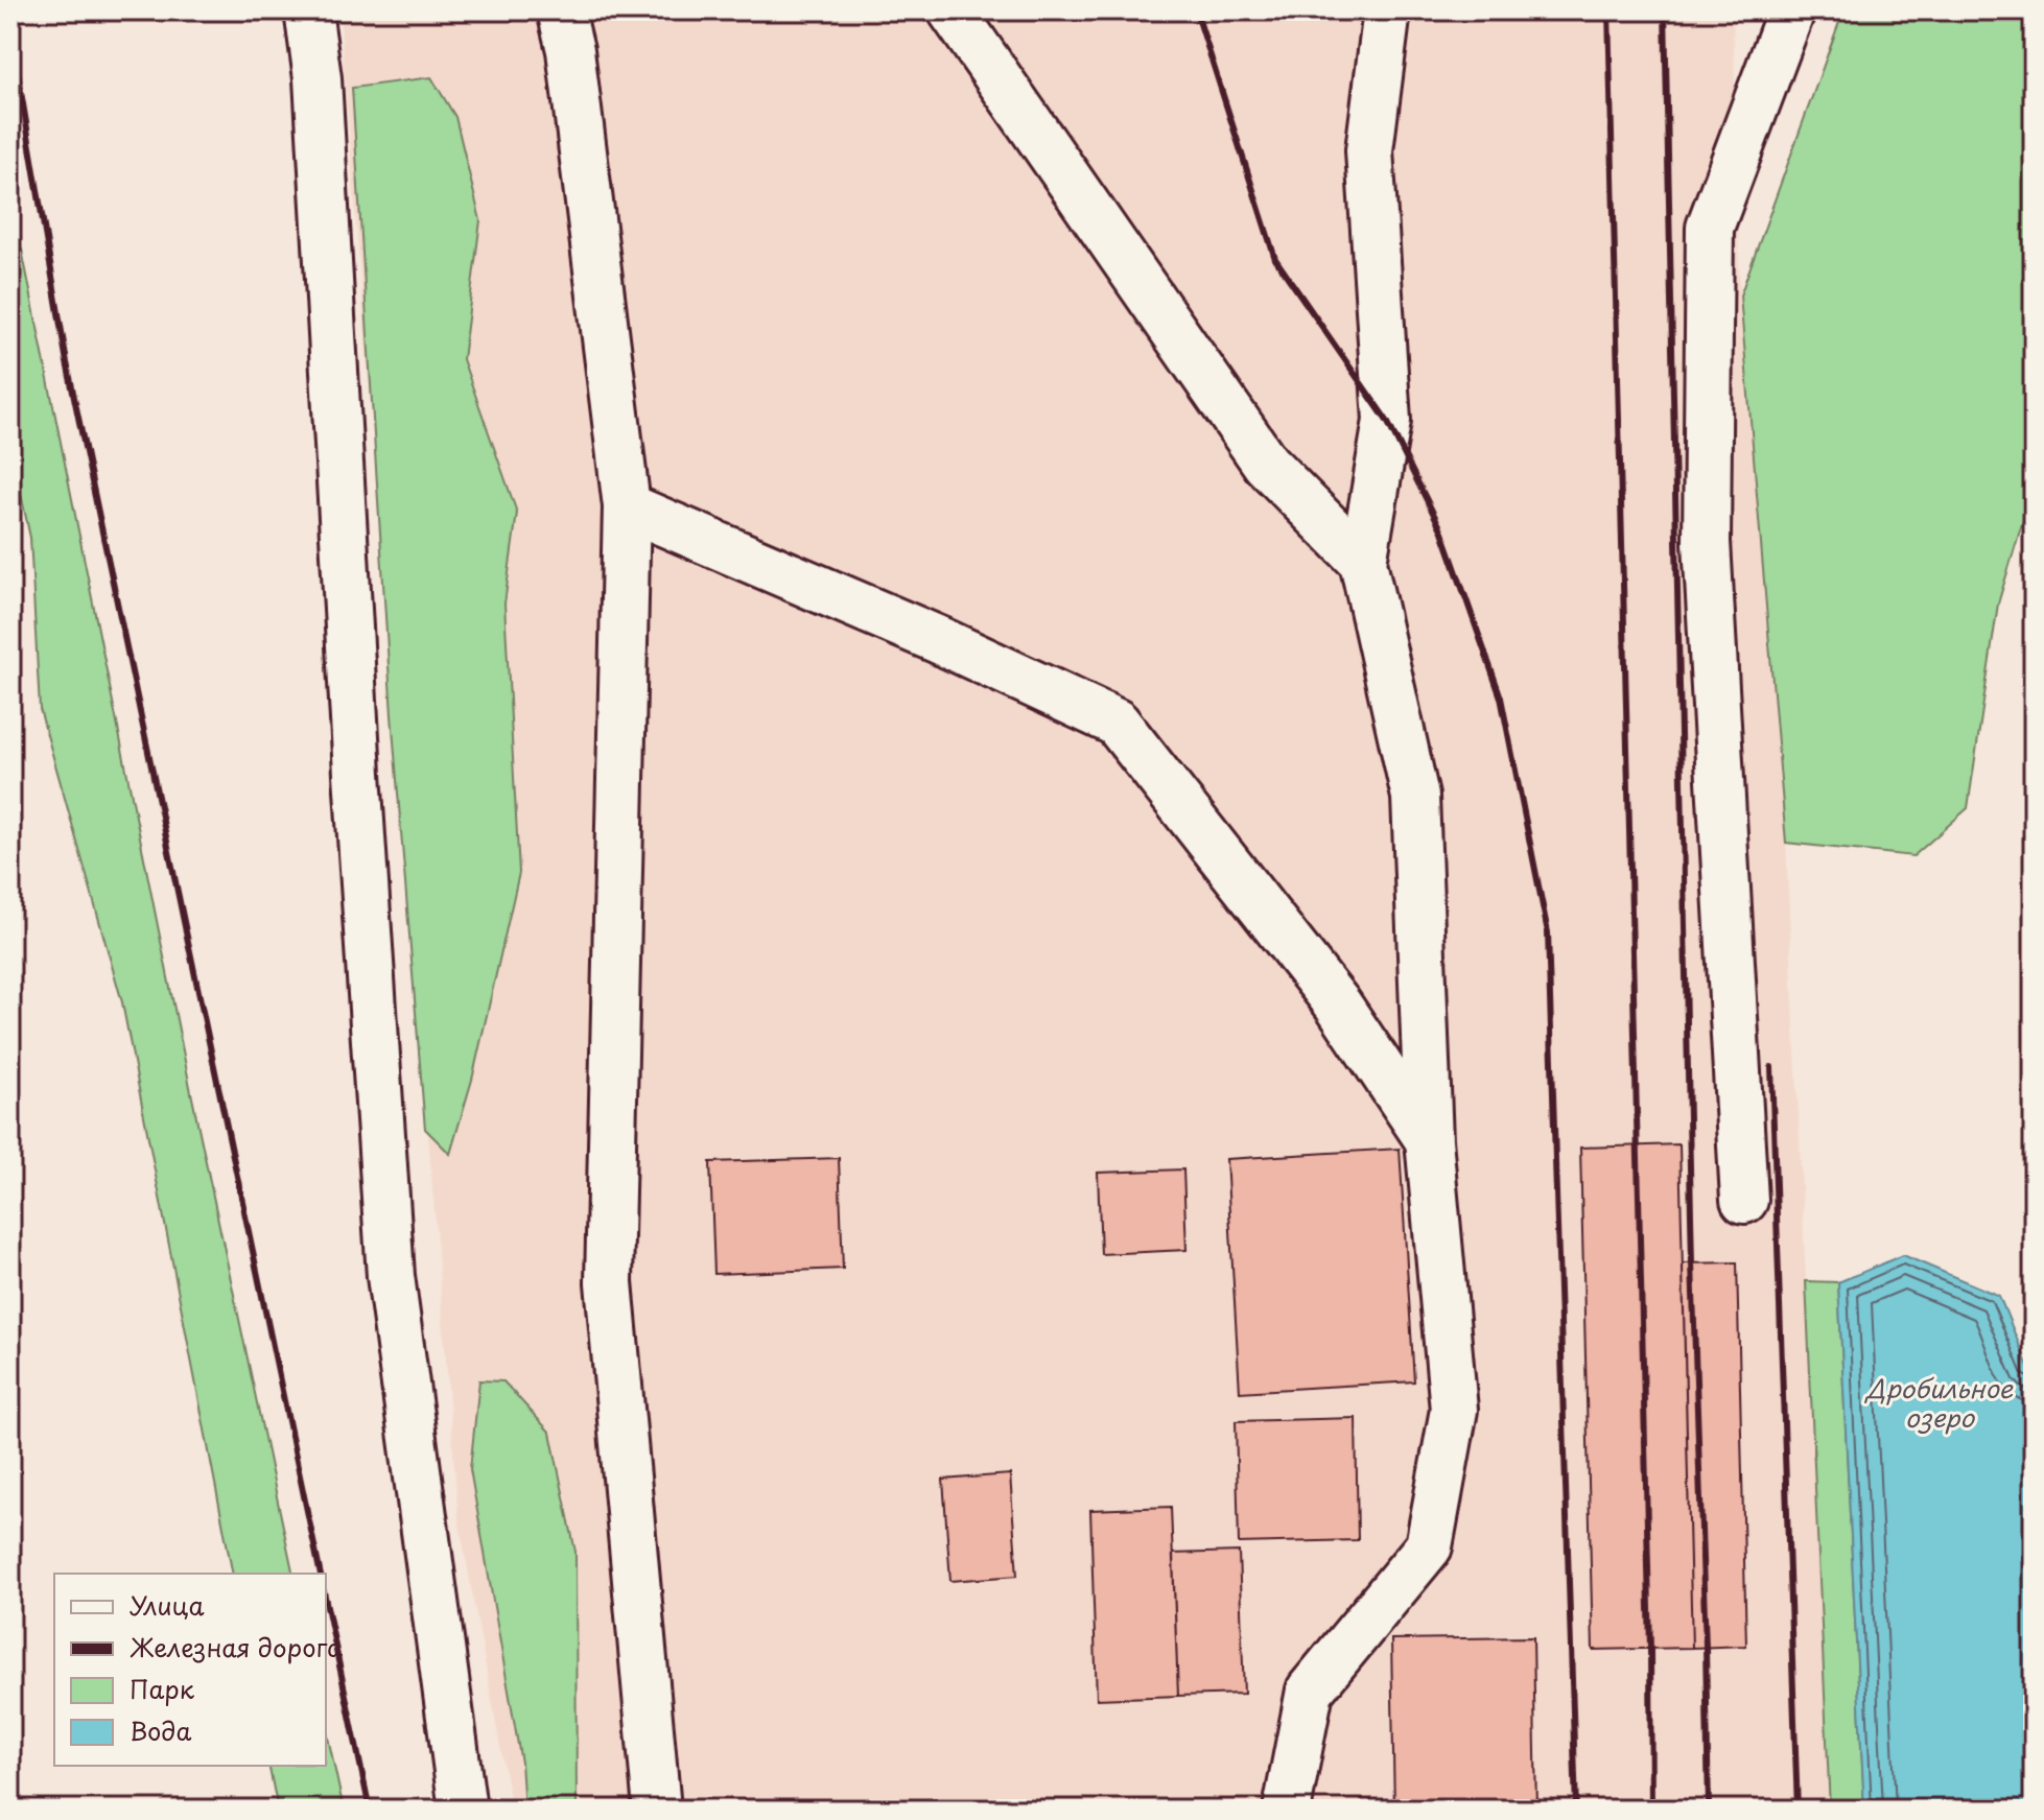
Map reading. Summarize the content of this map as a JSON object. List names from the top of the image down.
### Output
{
  "water": ["Дробильное озеро"],
  "legend": [
    "Улица",
    "Железная дорога",
    "Парк",
    "Вода"
  ]
}
